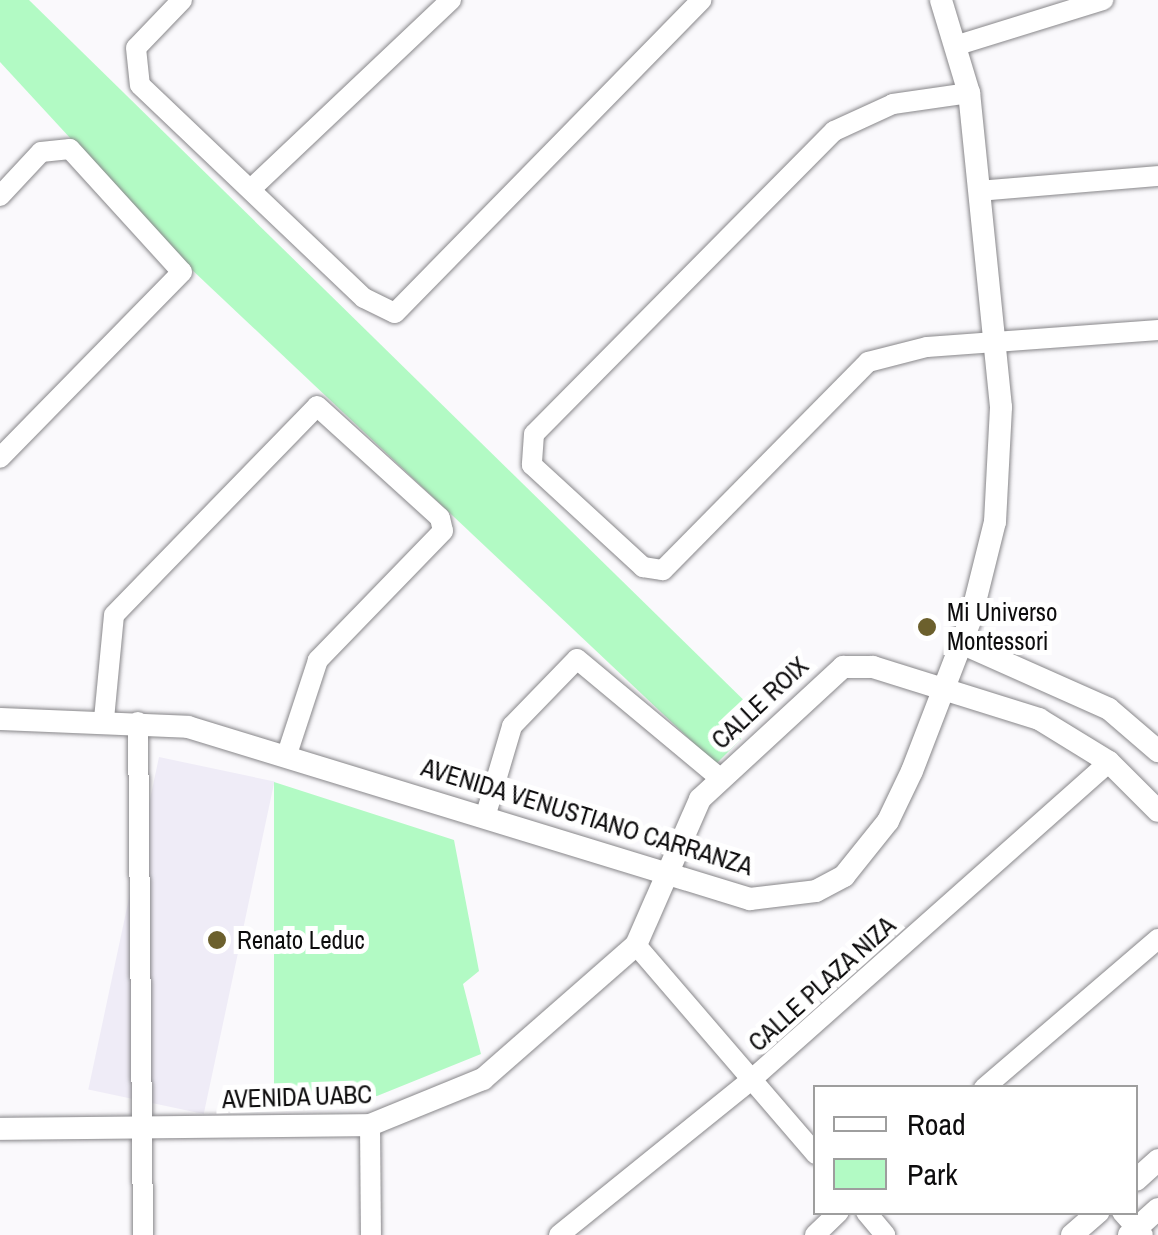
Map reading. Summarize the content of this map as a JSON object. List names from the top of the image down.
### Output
{
  "streets": {
    "street": [
      "CALLE ROIX",
      "AVENIDA VENUSTIANO CARRANZA",
      "CALLE PLAZA NIZA",
      "AVENIDA UABC"
    ]
  },
  "crossings": [
    ["CALLE ROIX", "AVENIDA VENUSTIANO CARRANZA"],
    ["CALLE ROIX", "CALLE PLAZA NIZA"],
    ["CALLE ROIX", "AVENIDA UABC"],
    ["AVENIDA VENUSTIANO CARRANZA", "AVENIDA UABC"]
  ],
  "places": ["Mi Universo Montessori", "Renato Leduc"],
  "legend": ["Road", "Park"]
}
